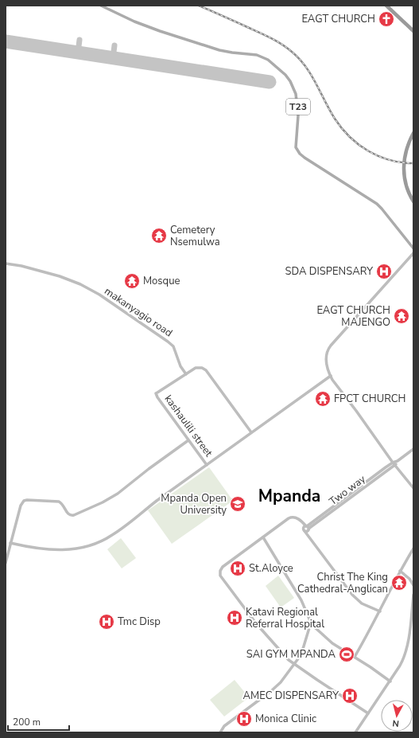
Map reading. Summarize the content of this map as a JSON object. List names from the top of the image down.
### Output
{
  "streets": {
    "main road": ["T23"],
    "street": ["makanyagio road", "kashaulili street", "Two way"]
  },
  "crossings": [
    ["makanyagio road", "kashaulili street"]
  ],
  "districts": ["Mpanda"],
  "places": {
    "church": ["EAGT CHURCH"],
    "temple": [
      "Cemetery Nsemulwa",
      "Mosque",
      "EAGT CHURCH MAJENGO",
      "FPCT CHURCH",
      "Christ The King Cathedral-Anglican"
    ],
    "hospital": [
      "SDA DISPENSARY",
      "St.Aloyce",
      "Katavi Regional Referral Hospital",
      "Tmc Disp",
      "AMEC DISPENSARY",
      "Monica Clinic"
    ],
    "school or university": ["Mpanda Open University"],
    "sports": ["SAI GYM MPANDA"]
  },
  "scale_bar": "200 m",
  "north": "bottom"
}
